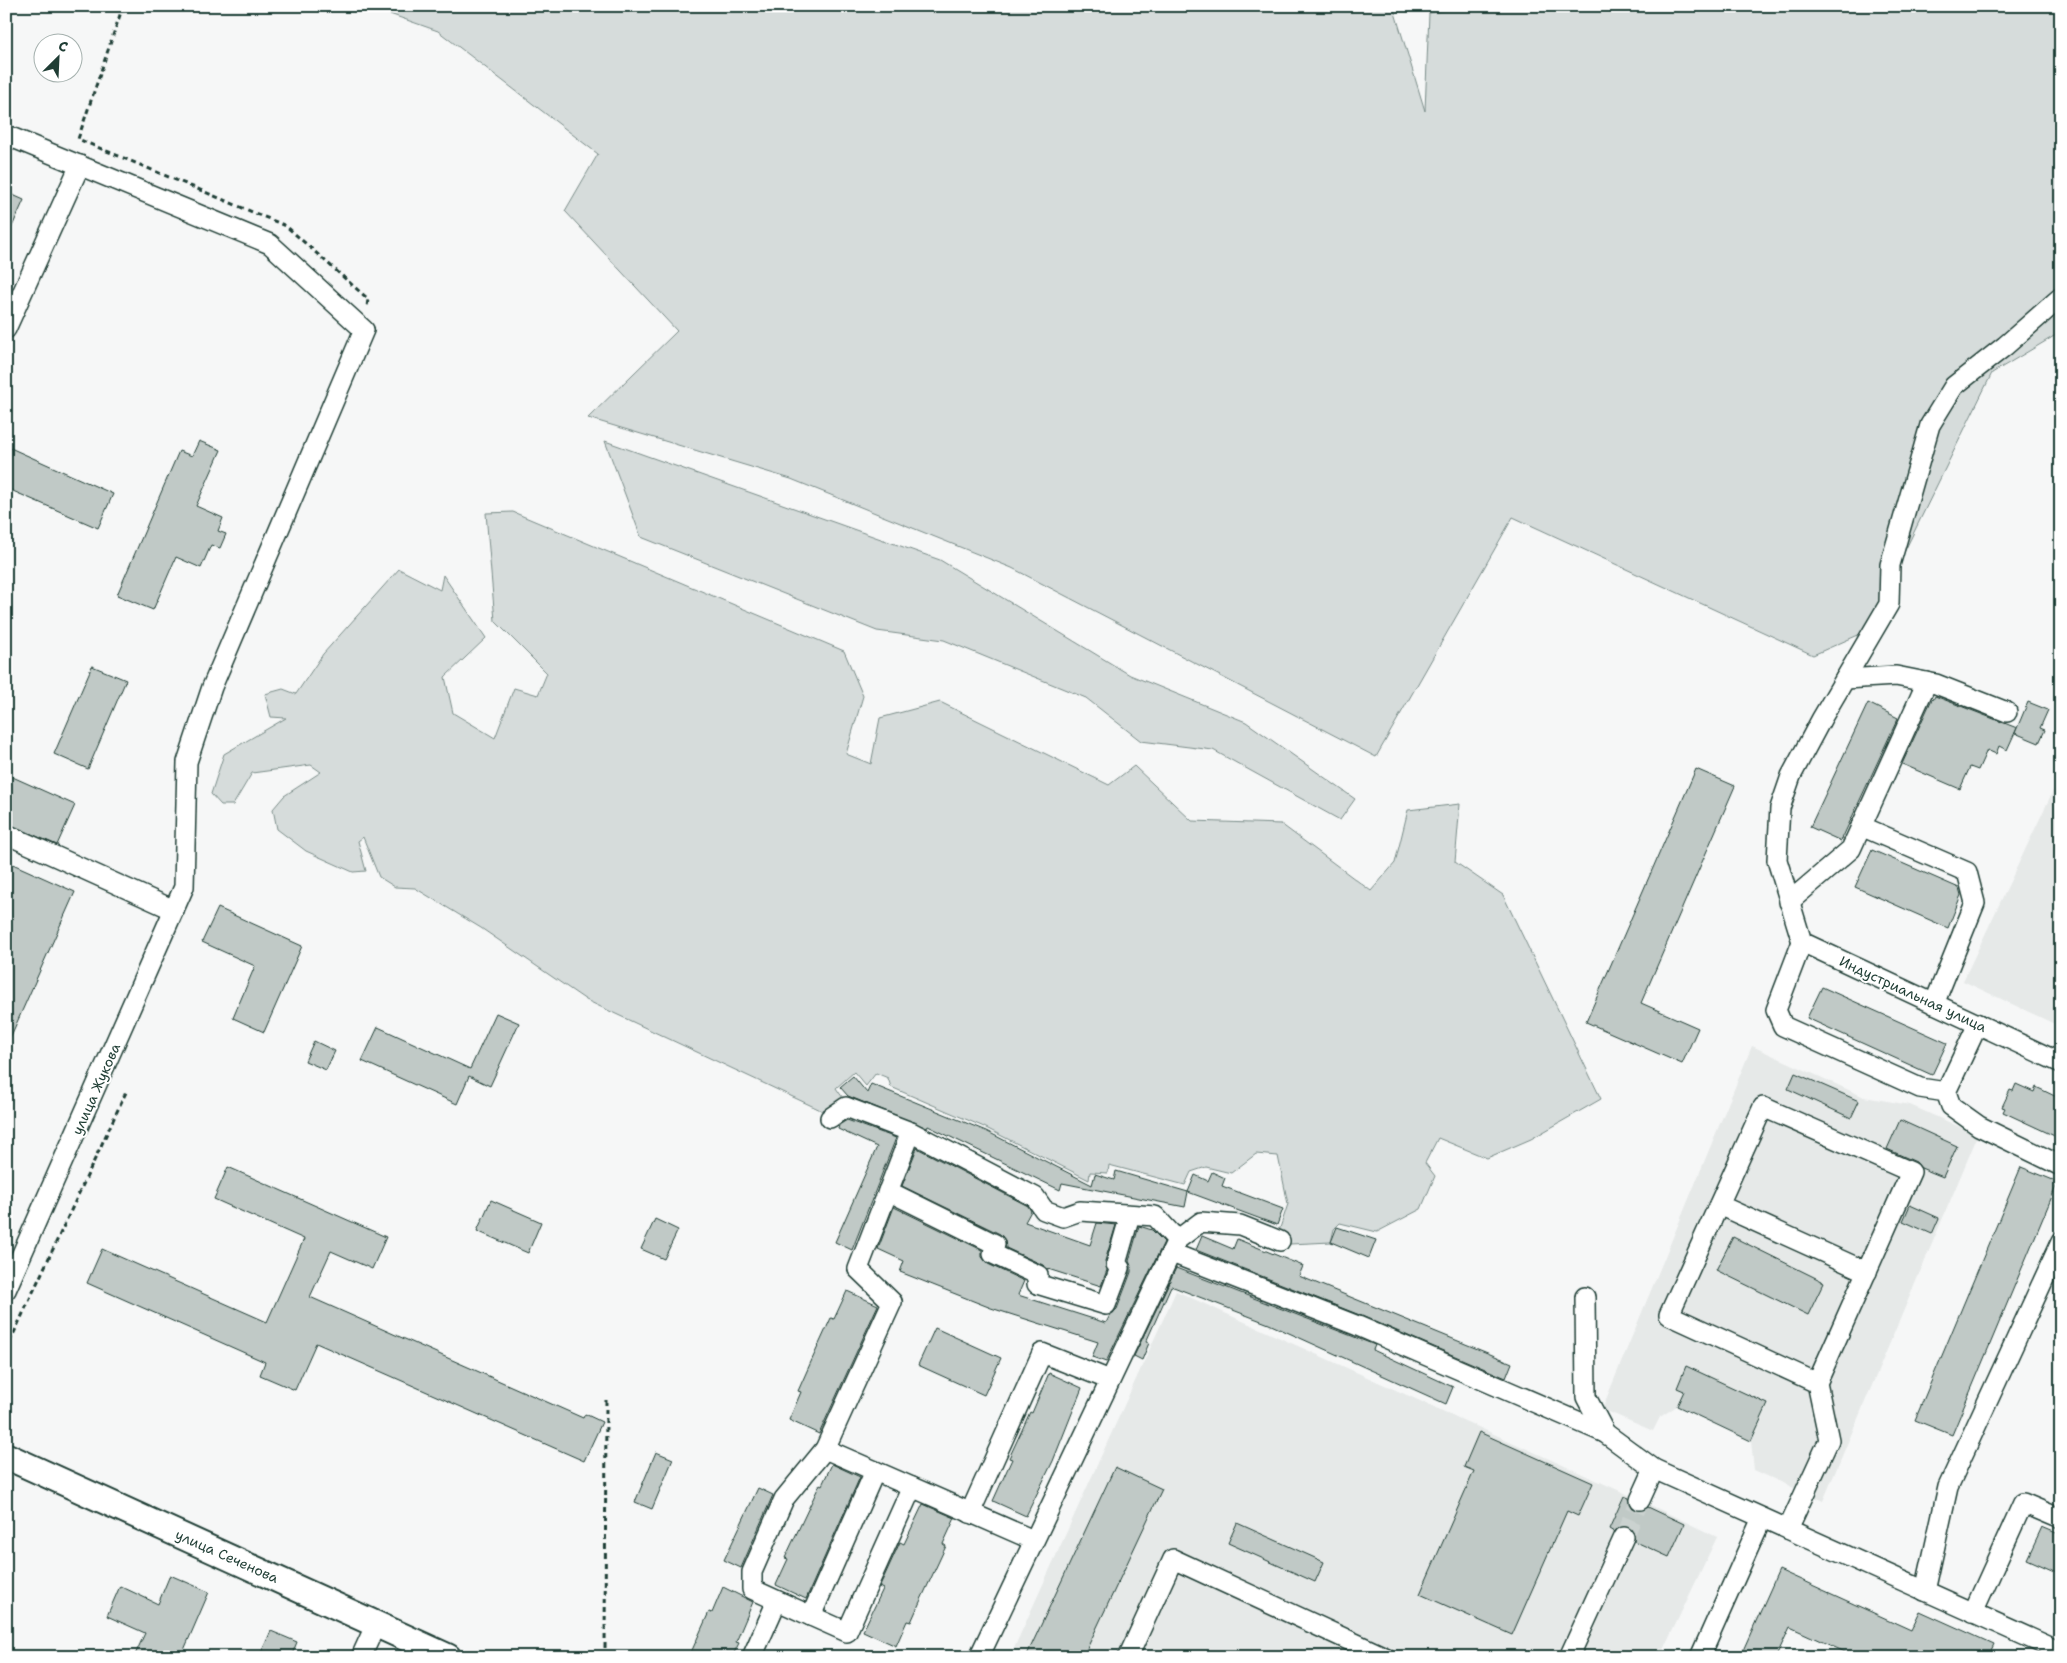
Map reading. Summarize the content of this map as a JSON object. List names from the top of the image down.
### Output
{
  "streets": {
    "main road": ["улица Сеченова"],
    "street": ["Индустриальная улица", "улица Жукова"]
  },
  "north": "top right"
}
